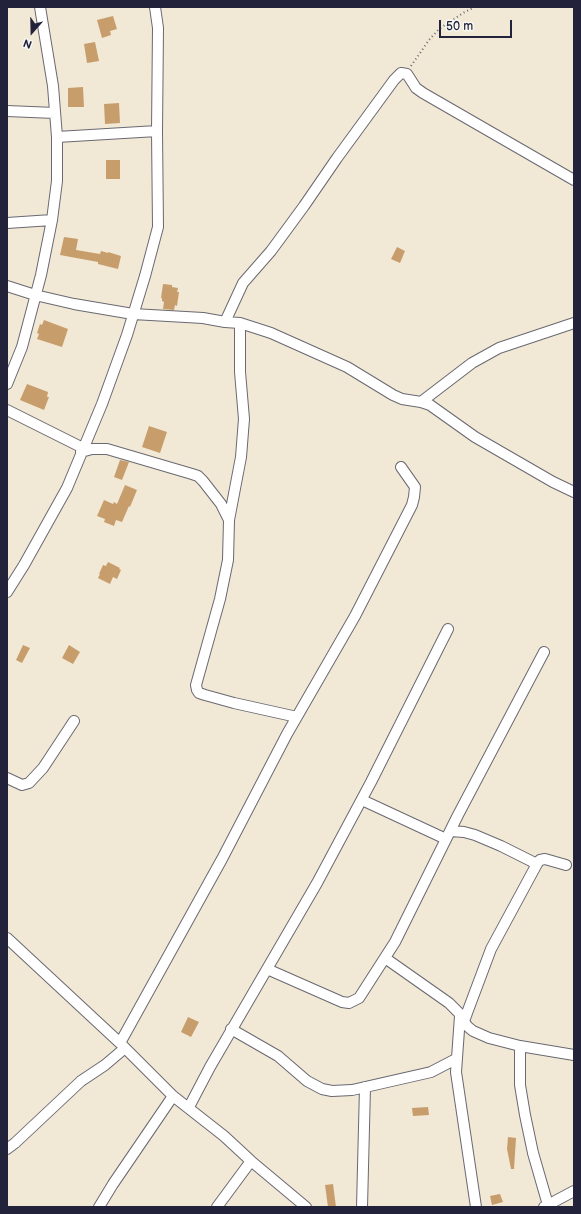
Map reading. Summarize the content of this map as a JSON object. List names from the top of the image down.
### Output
{
  "scale_bar": "50 m",
  "north": "bottom"
}
